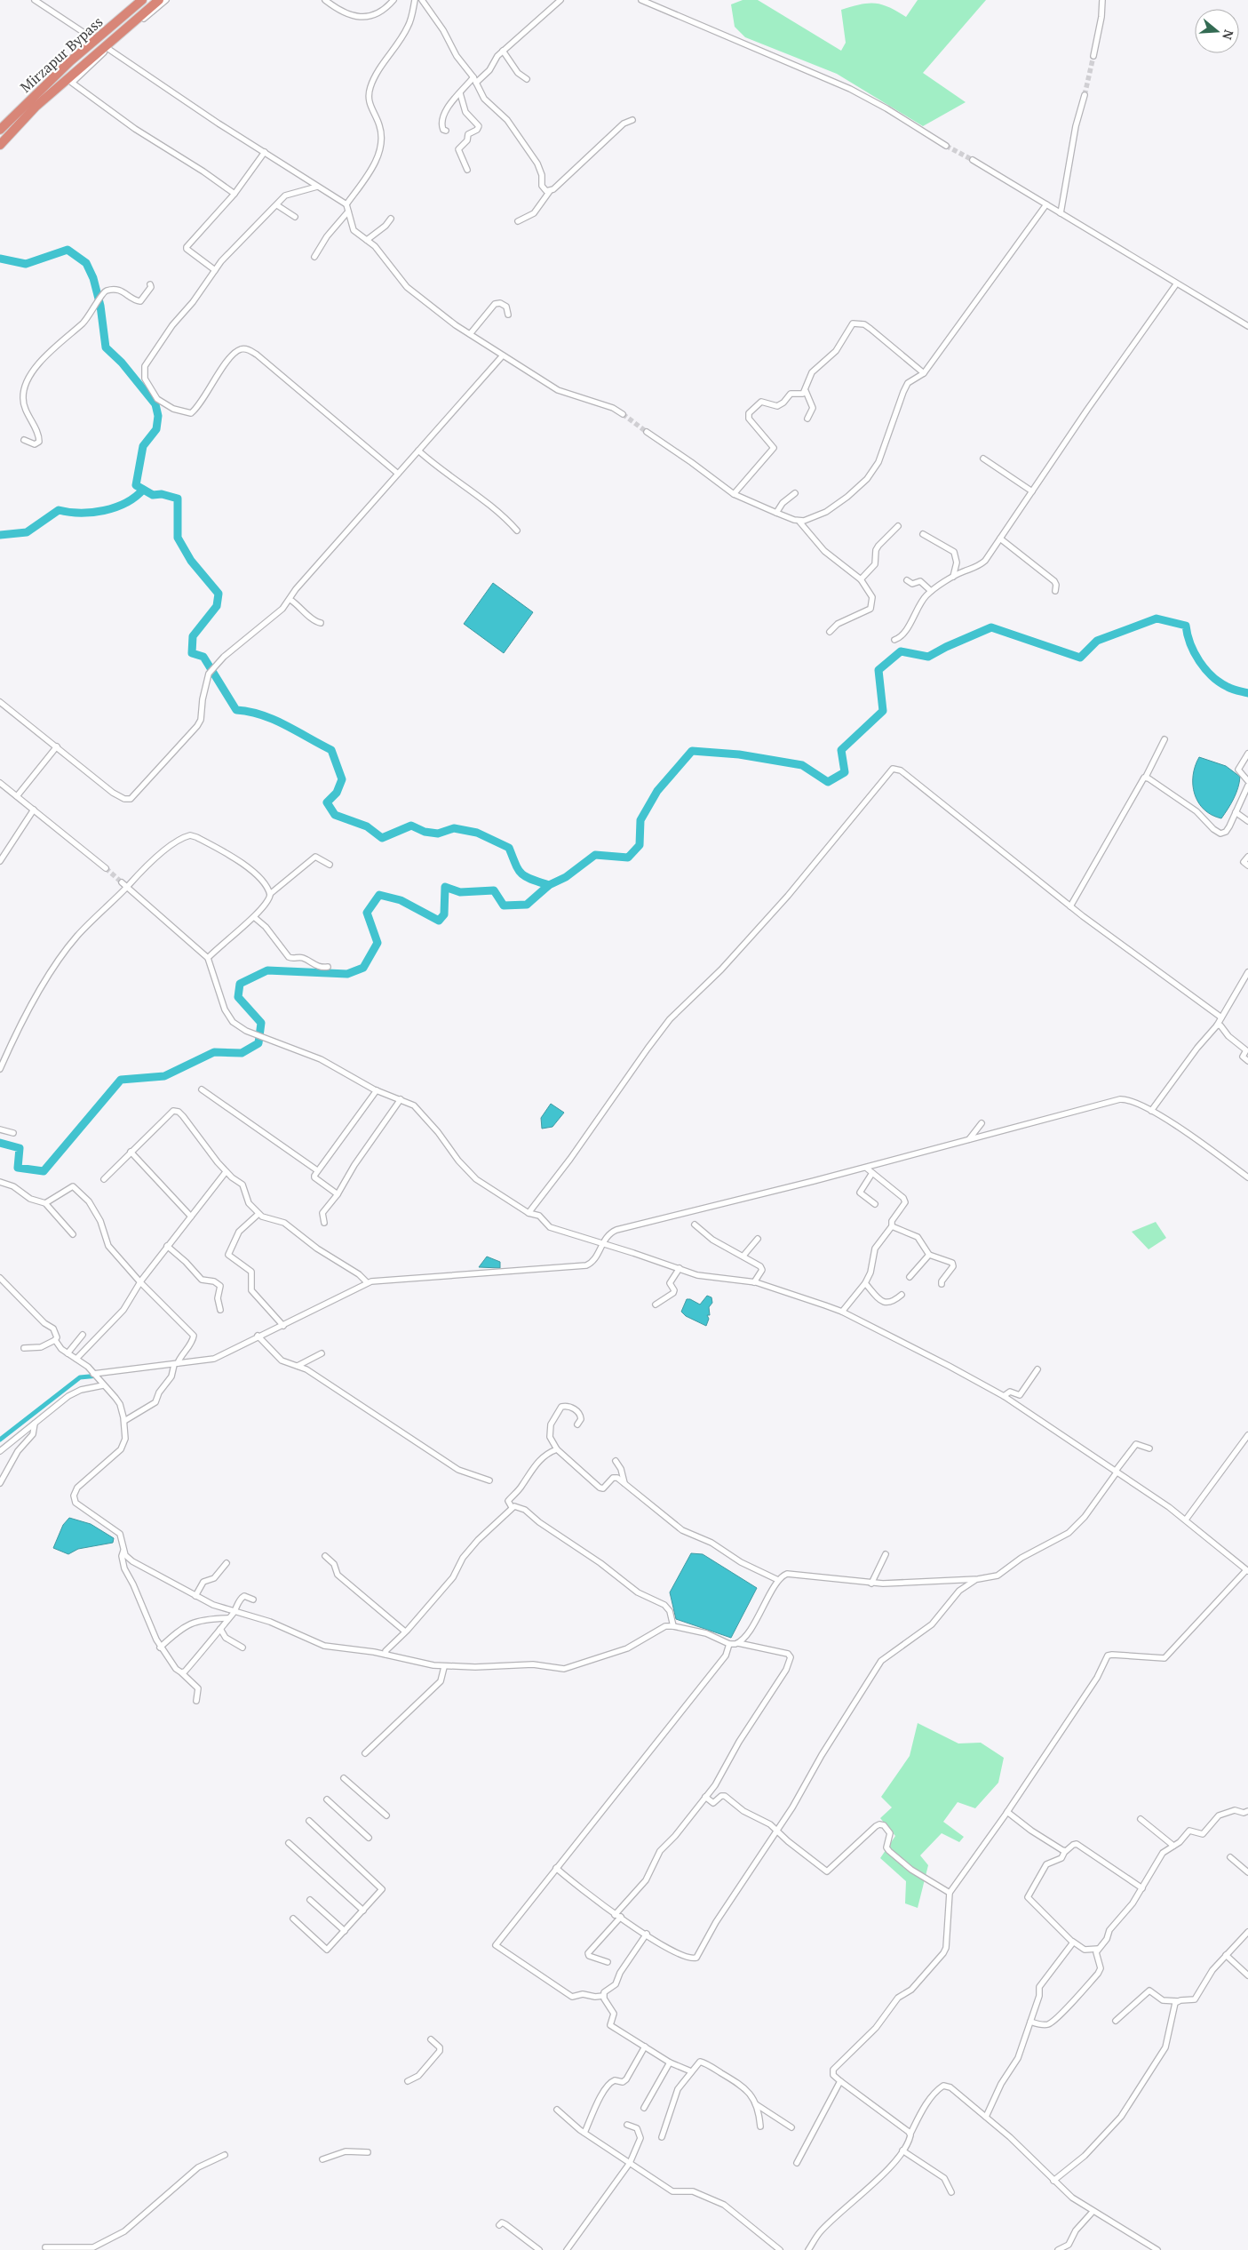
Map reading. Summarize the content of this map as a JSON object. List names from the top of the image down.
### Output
{
  "streets": {
    "highway": ["Mirzapur Bypass"]
  },
  "north": "right"
}
